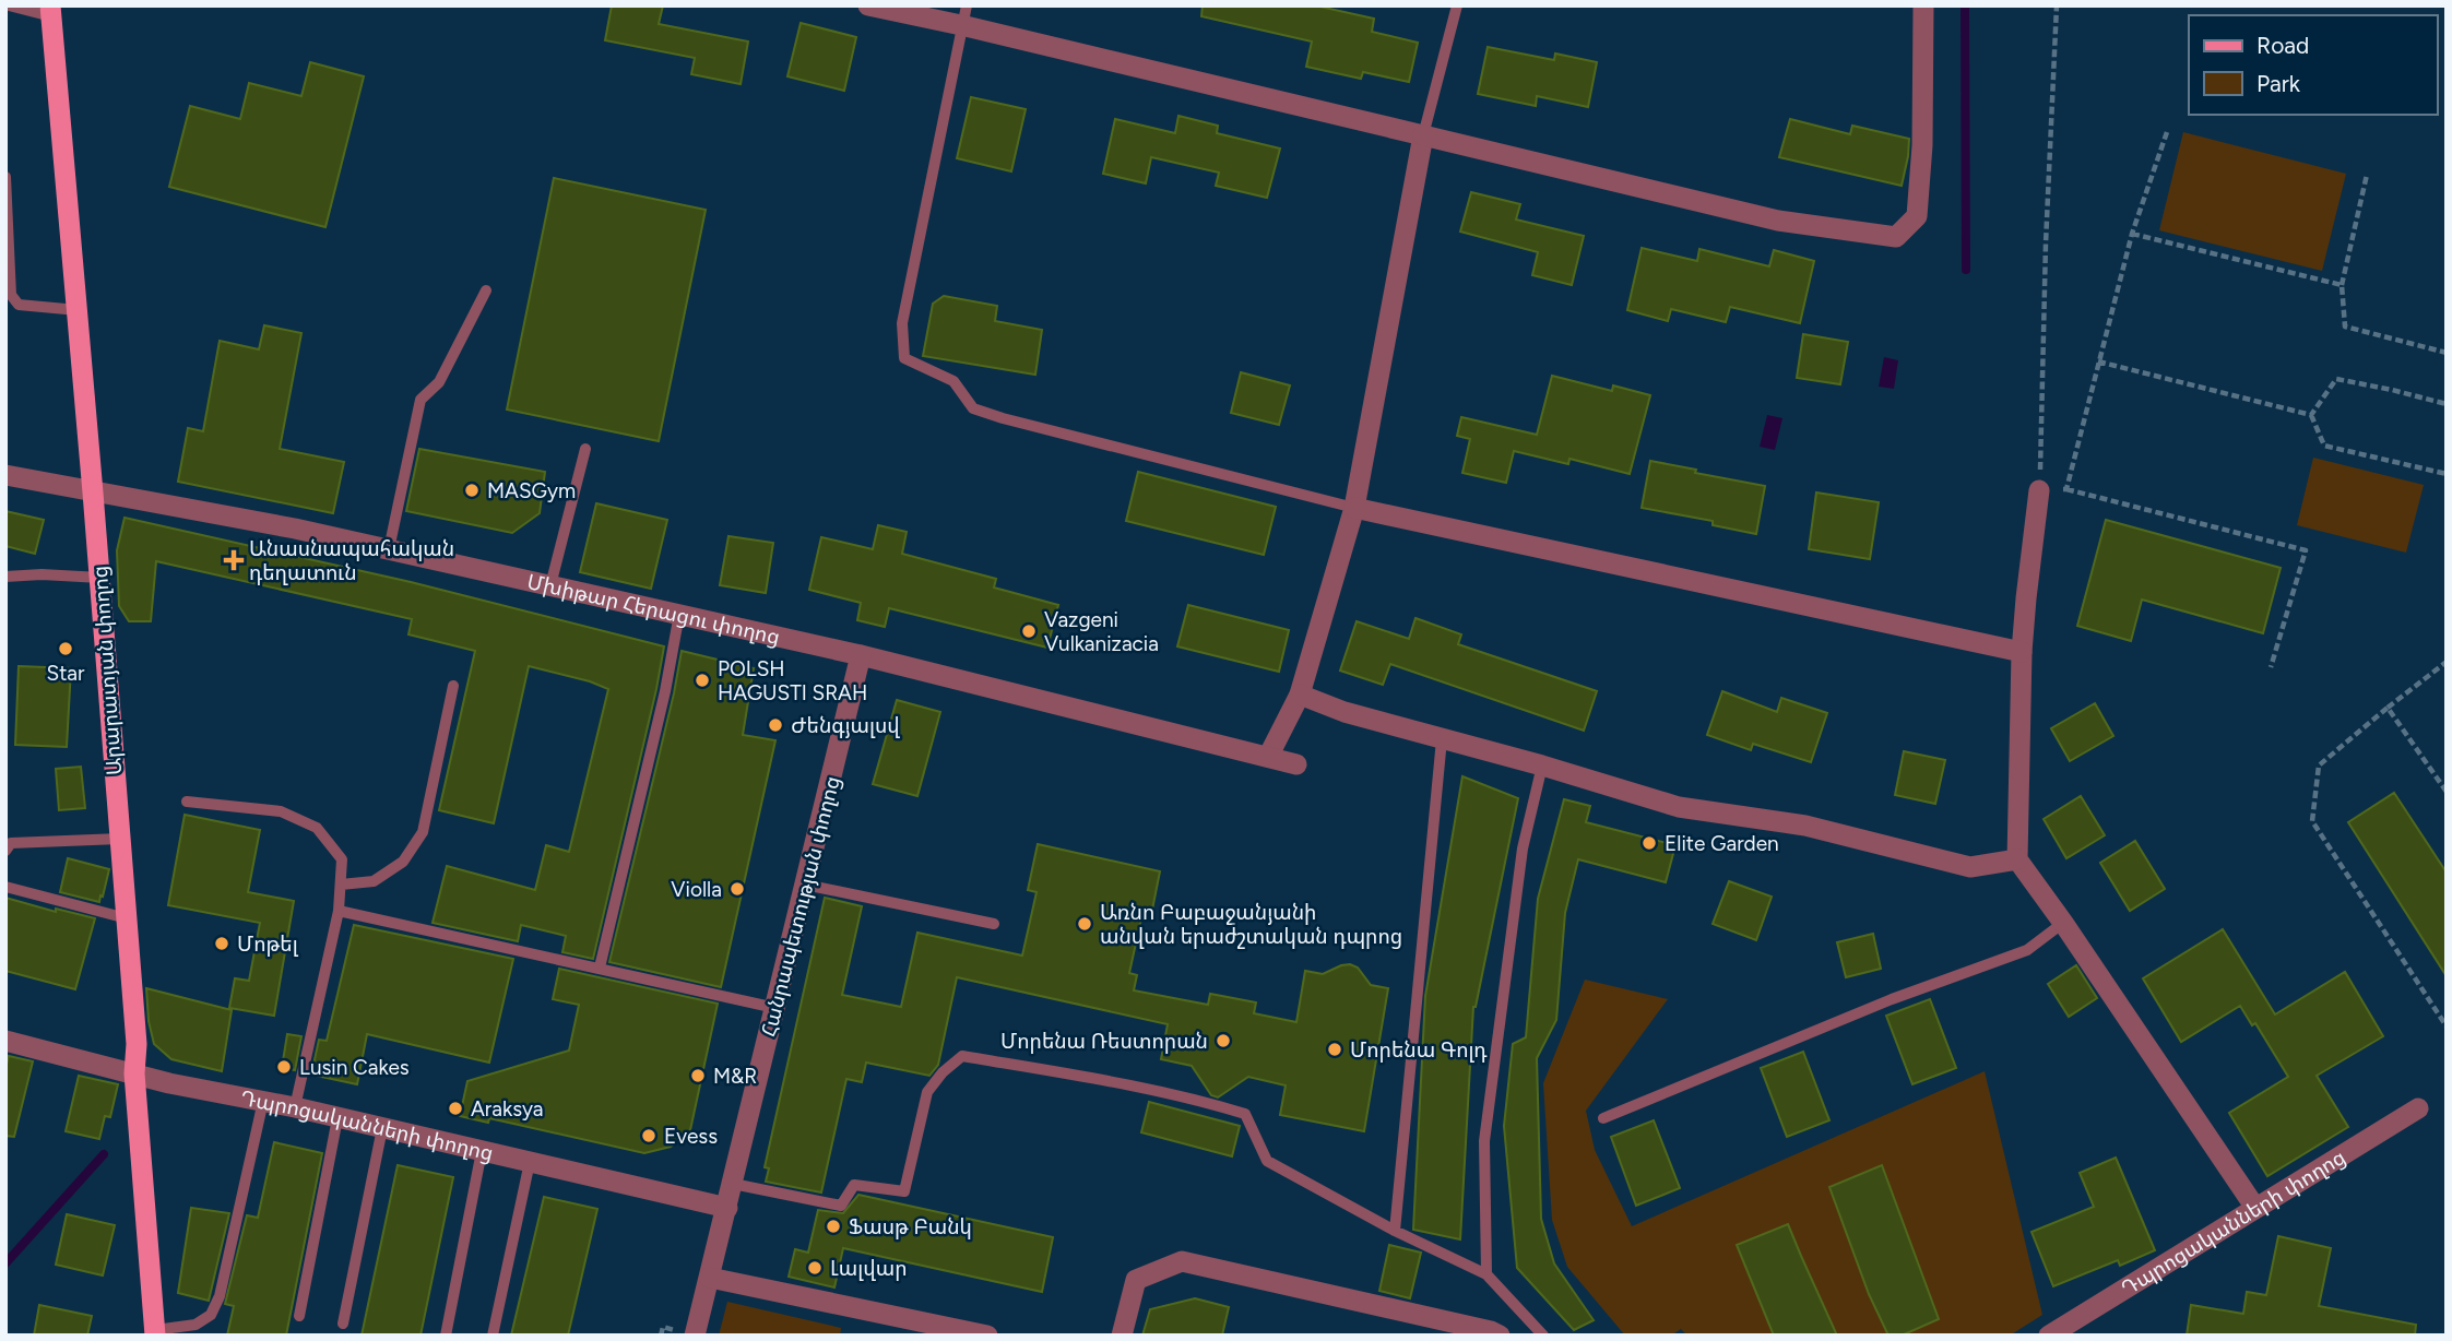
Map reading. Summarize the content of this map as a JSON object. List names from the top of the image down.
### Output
{
  "streets": {
    "main road": ["Արարատյան փողոց"],
    "street": ["Մխիթար Հերացու փողոց", "Հանրապետության փողոց", "Դպրոցականների փողոց"]
  },
  "crossings": [
    ["Մխիթար Հերացու փողոց", "Արարատյան փողոց"],
    ["Մխիթար Հերացու փողոց", "Հանրապետության փողոց"],
    ["Արարատյան փողոց", "Դպրոցականների փողոց"],
    ["Հանրապետության փողոց", "Դպրոցականների փողոց"]
  ],
  "places": {
    "other": [
      "MASGym",
      "Vazgeni Vulkanizacia",
      "Star",
      "POLSH HAGUSTI SRAH",
      "Ժենգյալսվ",
      "Elite Garden",
      "Violla",
      "Առնո Բաբաջանյանի անվան երաժշտական դպրոց",
      "Մոթել",
      "Մորենա Ռեստորան",
      "Մորենա Գոլդ",
      "Lusin Cakes",
      "M&R",
      "Araksya",
      "Evess",
      "Ֆասթ Բանկ",
      "Լալվար"
    ],
    "health": ["Անասնապահական դեղատուն"]
  },
  "legend": ["Road", "Park"]
}
